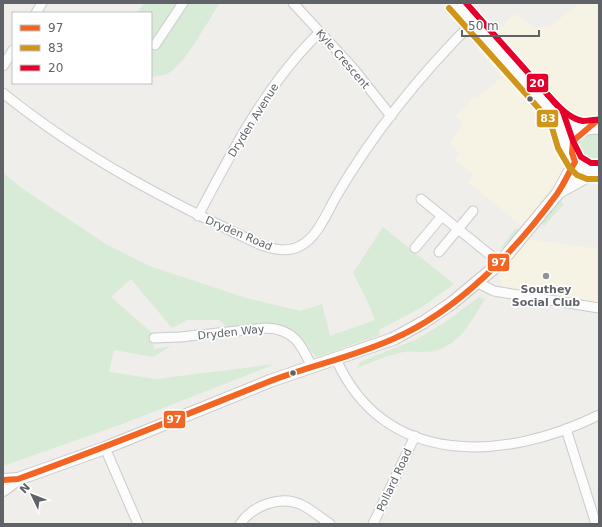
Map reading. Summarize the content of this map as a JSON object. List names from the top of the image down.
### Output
{
  "streets": {
    "street": [
      "Kyle Crescent",
      "Dryden Avenue",
      "Dryden Road",
      "Dryden Way",
      "Pollard Road"
    ]
  },
  "crossings": [
    ["Kyle Crescent", "Dryden Avenue"],
    ["Kyle Crescent", "Dryden Road"],
    ["Dryden Avenue", "Dryden Road"]
  ],
  "places": ["Southey Social Club"],
  "lines": ["transit line 20", "transit line 83", "transit line 97"],
  "legend": ["97", "83", "20"],
  "scale_bar": "50 m",
  "north": "top left"
}
